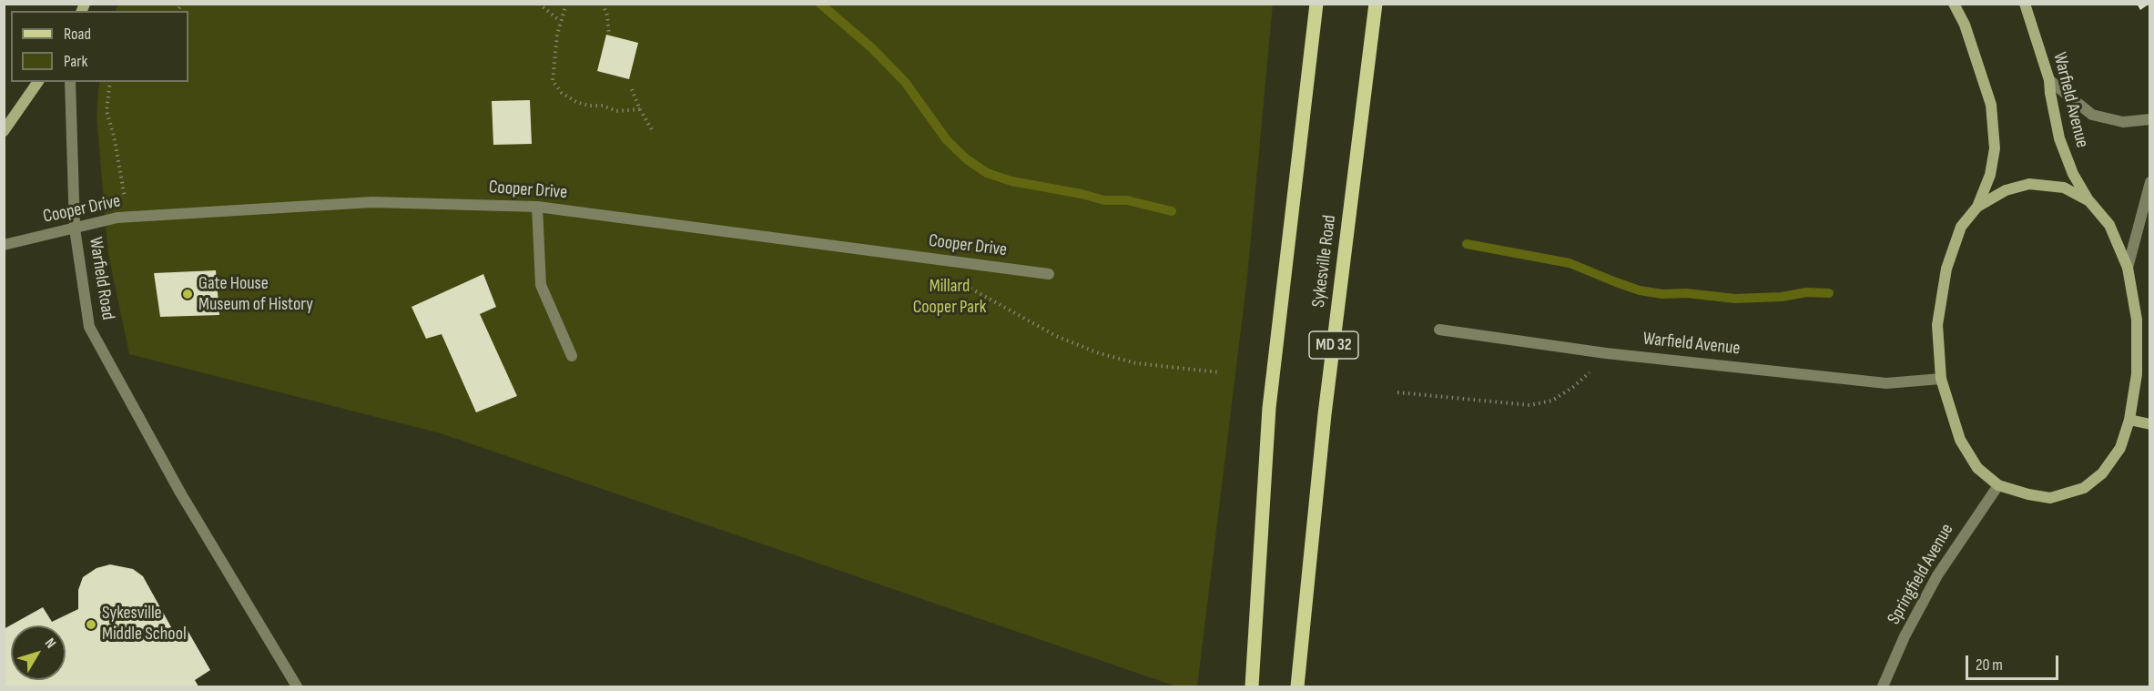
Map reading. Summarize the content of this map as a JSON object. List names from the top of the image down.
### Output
{
  "streets": {
    "main road": ["Sykesville Road", "MD 32"],
    "street": [
      "Warfield Avenue",
      "Cooper Drive",
      "Warfield Road",
      "Springfield Avenue"
    ]
  },
  "crossings": [
    ["Cooper Drive", "Warfield Road"]
  ],
  "parks": ["Millard Cooper Park"],
  "places": ["Gate House Museum of History", "Sykesville Middle School"],
  "legend": ["Road", "Park"],
  "scale_bar": "20 m",
  "north": "top right"
}
